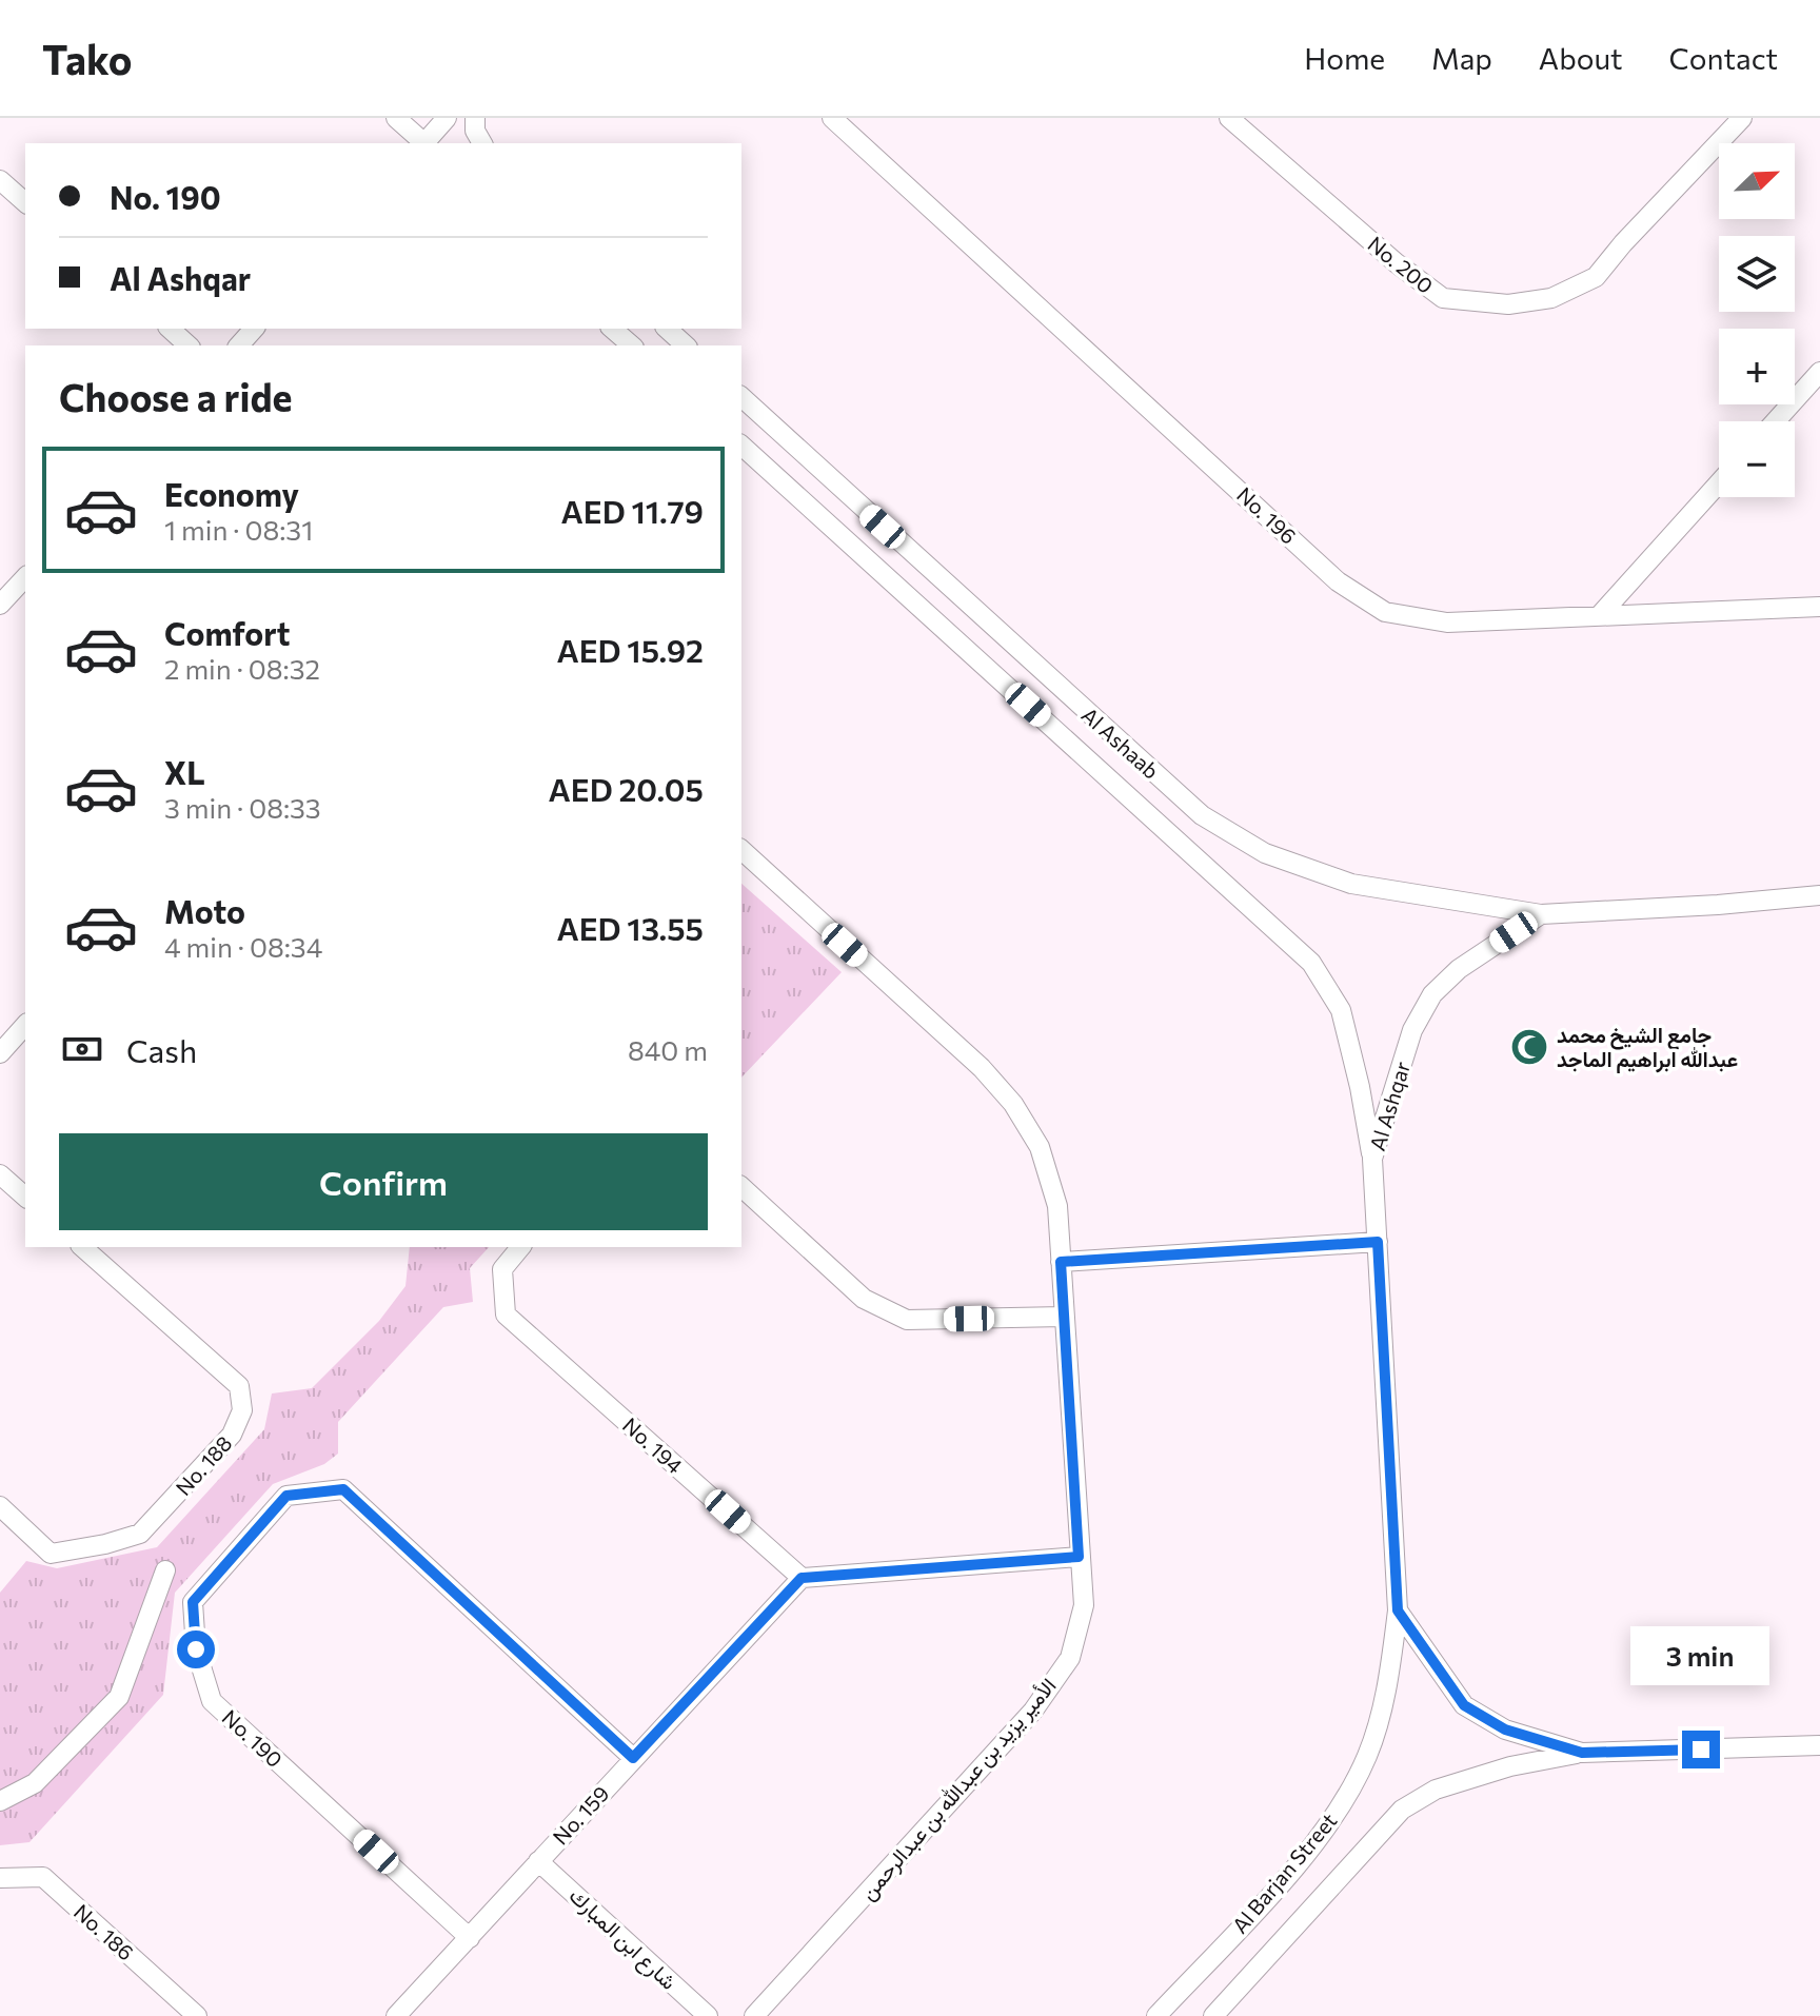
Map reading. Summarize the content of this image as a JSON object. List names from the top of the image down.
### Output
{
  "streets": {
    "street": [
      "No. 200",
      "No. 196",
      "Al Ashaab",
      "Al Ashqar",
      "No. 194",
      "No. 188",
      "No. 190",
      "الأمير يزيد بن عبدالله بن عبدالرحمن",
      "No. 159",
      "Al Barjan Street",
      "No. 186",
      "شارع ابن المبارك"
    ]
  },
  "crossings": [
    ["Al Ashaab", "Al Ashqar"],
    ["Al Ashqar", "Al Barjan Street"],
    ["No. 194", "No. 159"],
    ["No. 190", "No. 159"],
    ["No. 159", "شارع ابن المبارك"]
  ],
  "places": {
    "mosque": ["جامع الشيخ محمد عبدالله ابراهيم الماجد"]
  },
  "north": "top right",
  "page": {
    "header": "Tako",
    "nav": [
      "Home",
      "Map",
      "About",
      "Contact"
    ],
    "map_buttons": ["+", "−"],
    "banner": ["No. 190", "Al Ashqar"],
    "heading": "Choose a ride",
    "list": [
      {
        "name": "Economy",
        "note": "1 min · 08:31",
        "value": "AED 11.79"
      },
      {
        "name": "Comfort",
        "note": "2 min · 08:32",
        "value": "AED 15.92"
      },
      {
        "name": "XL",
        "note": "3 min · 08:33",
        "value": "AED 20.05"
      },
      {
        "name": "Moto",
        "note": "4 min · 08:34",
        "value": "AED 13.55"
      }
    ],
    "pay": ["Cash", "840 m"],
    "buttons": "Confirm",
    "bubble": "3 min"
  }
}
